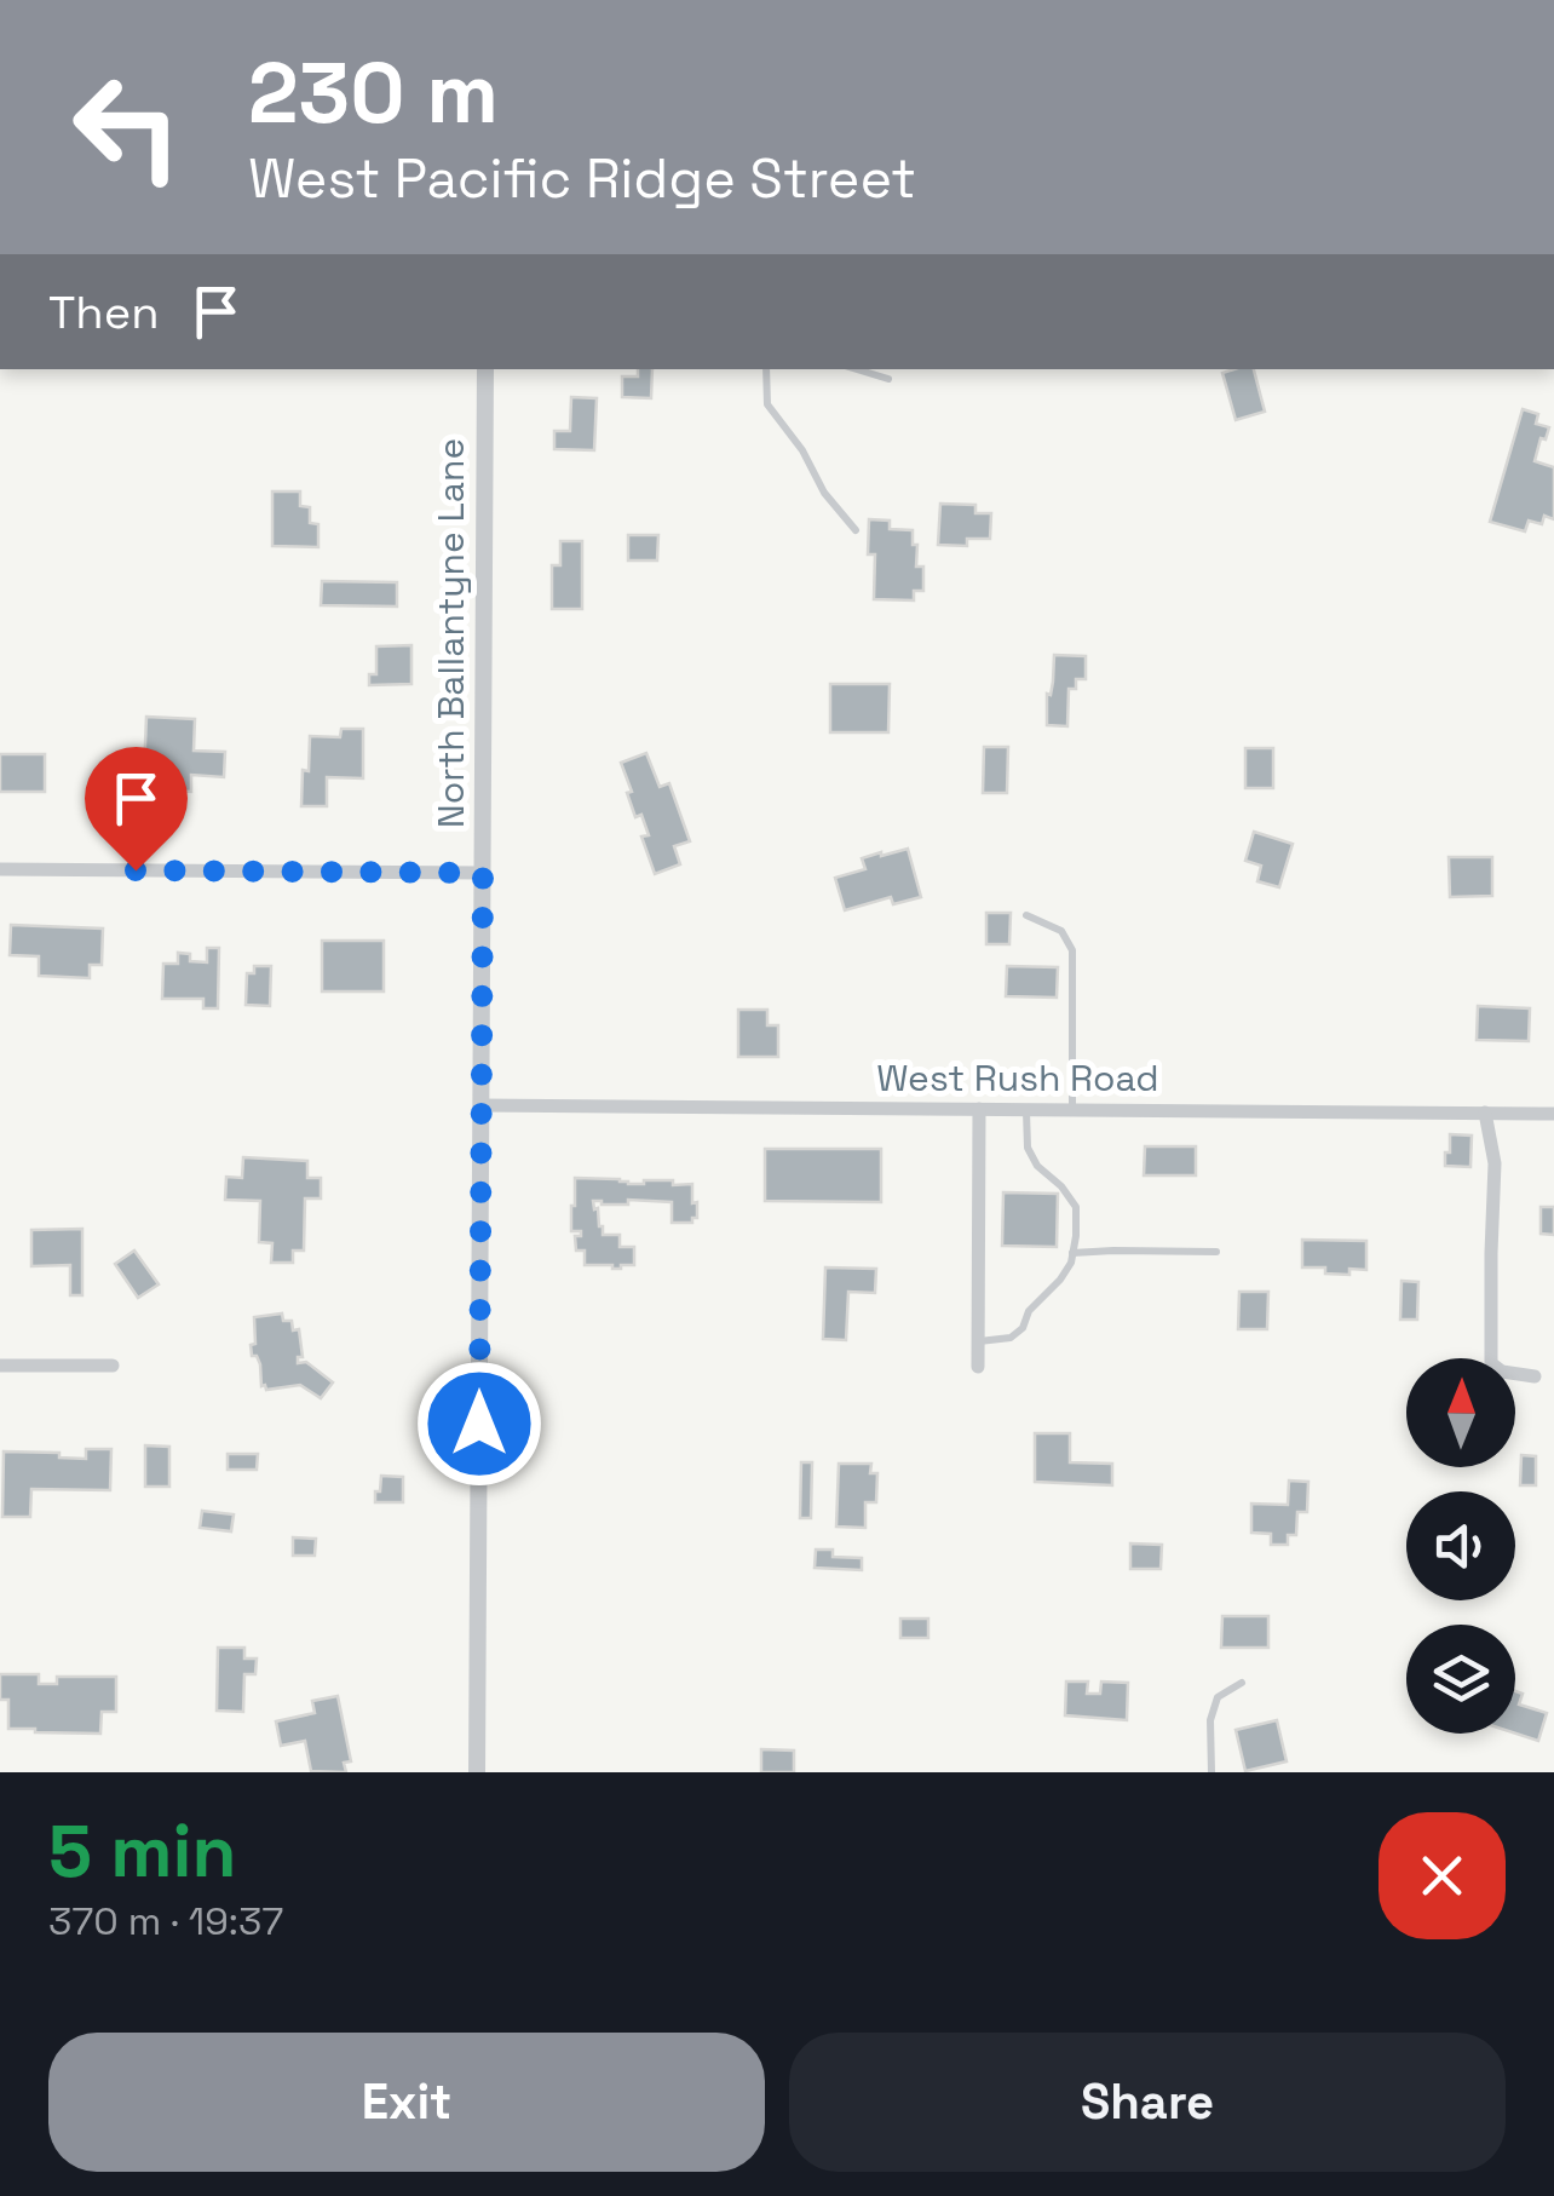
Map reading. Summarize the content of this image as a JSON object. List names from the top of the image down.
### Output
{
  "streets": {
    "street": ["North Ballantyne Lane", "West Rush Road"]
  },
  "crossings": [
    ["North Ballantyne Lane", "West Rush Road"]
  ],
  "north": "top",
  "page": {
    "turn": ["230 m", "West Pacific Ridge Street"],
    "then": "Then",
    "heading": ["5 min", "370 m · 19:37"],
    "buttons": ["Exit", "Share"]
  }
}
